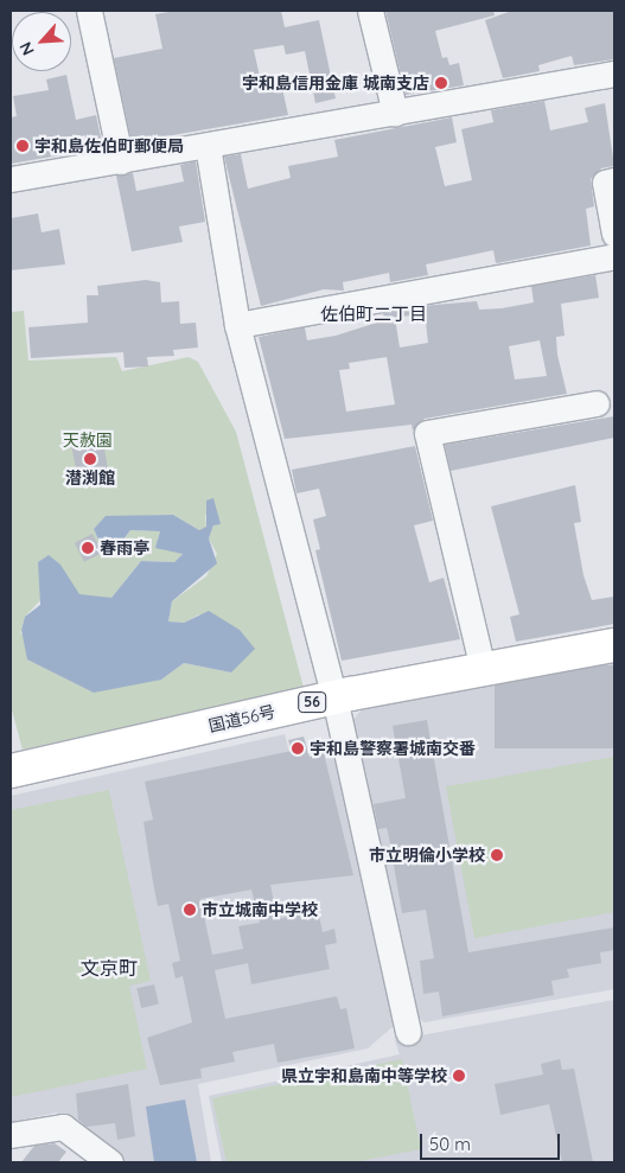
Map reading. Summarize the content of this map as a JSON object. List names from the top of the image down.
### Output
{
  "streets": {
    "highway": ["56", "国道56号"]
  },
  "districts": ["佐伯町二丁目", "文京町"],
  "parks": ["天赦園"],
  "places": [
    "宇和島信用金庫 城南支店",
    "宇和島佐伯町郵便局",
    "潜渕館",
    "春雨亭",
    "宇和島警察署城南交番",
    "市立明倫小学校",
    "市立城南中学校",
    "県立宇和島南中等学校"
  ],
  "scale_bar": "50 m",
  "north": "bottom left"
}
